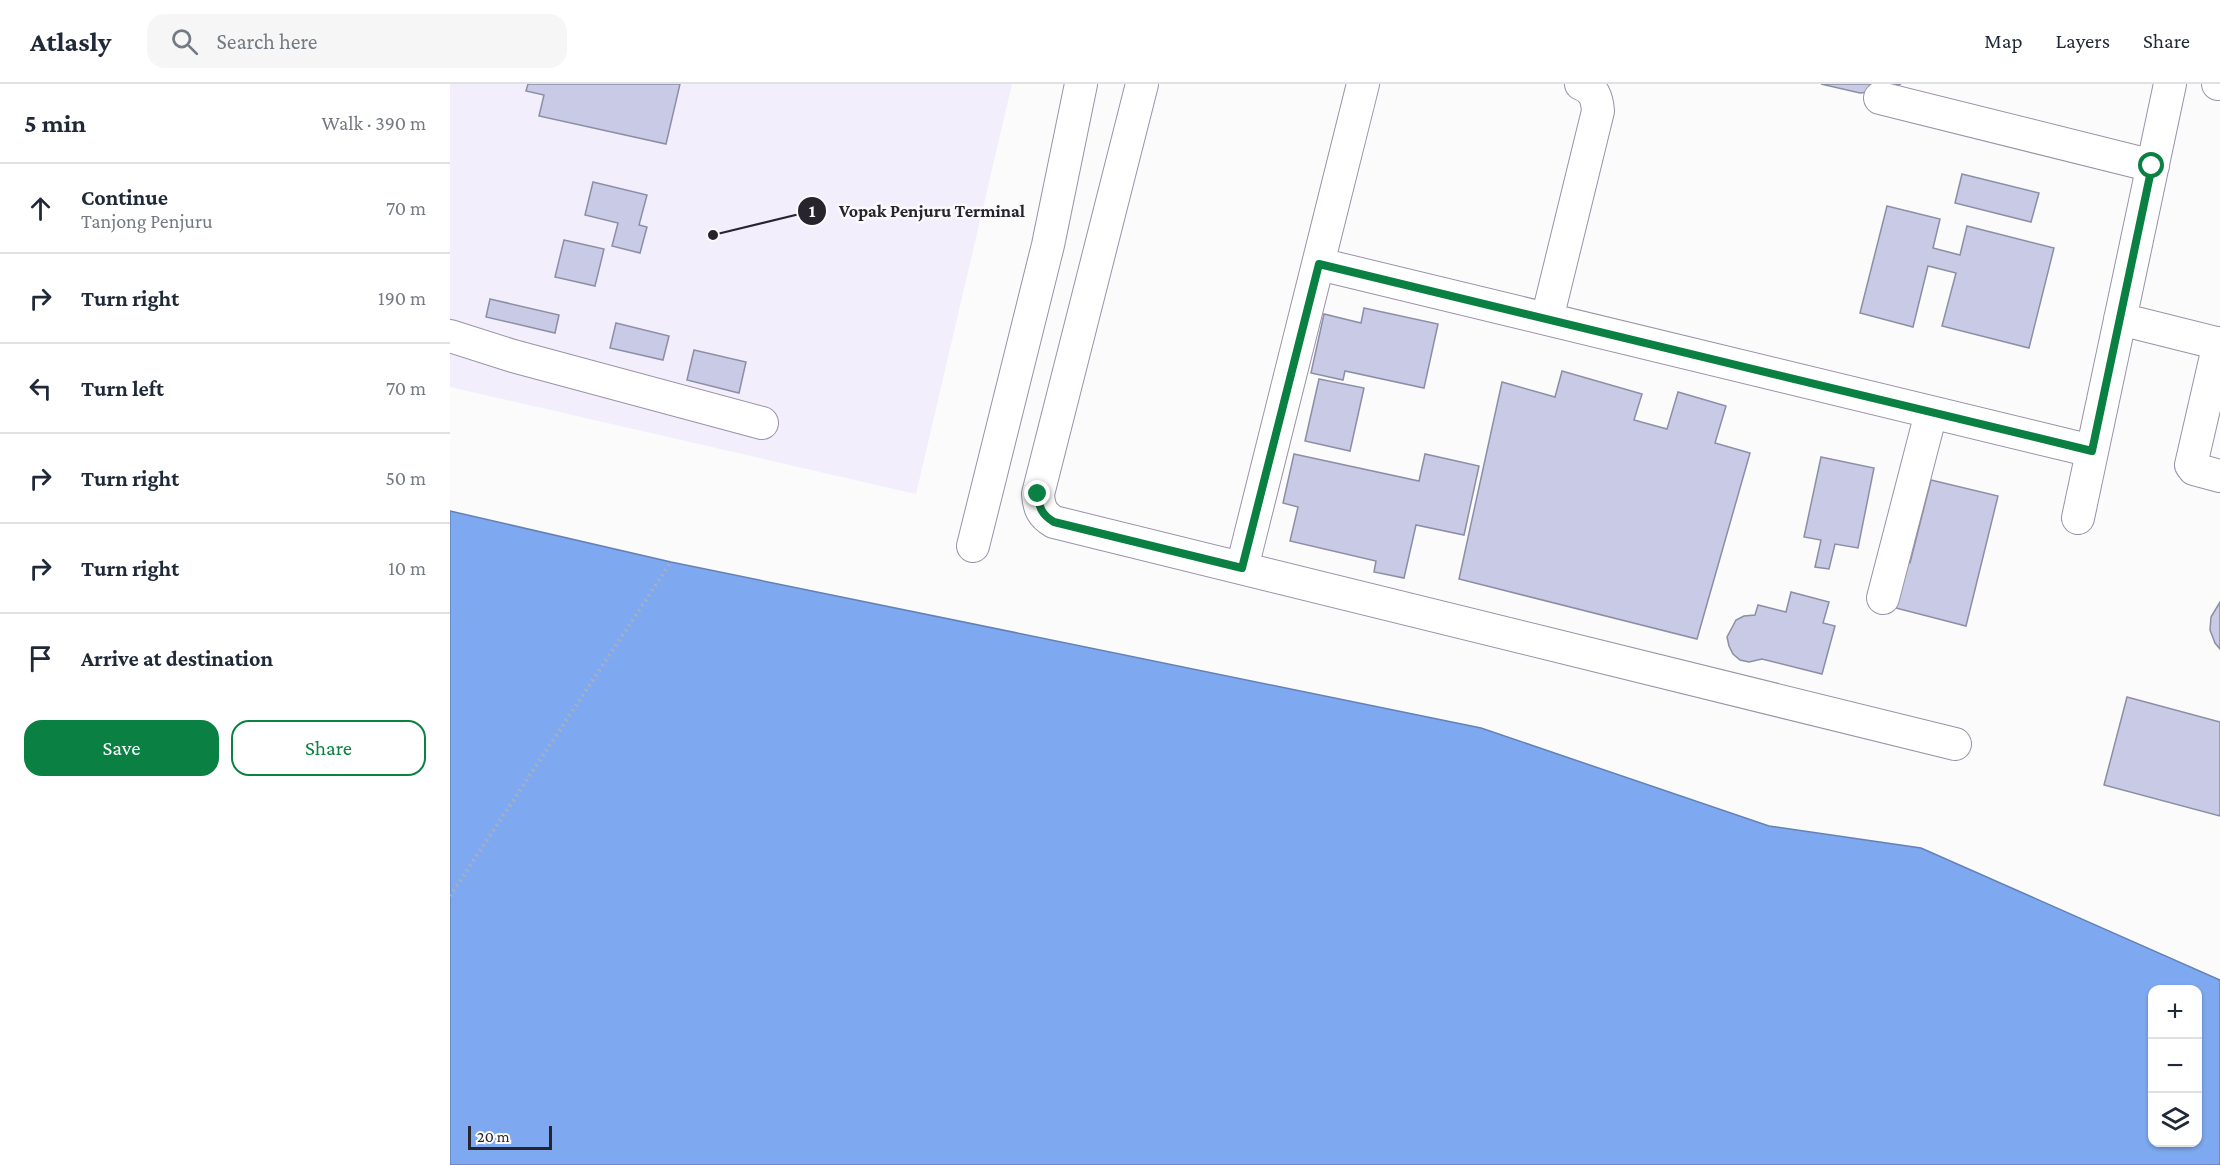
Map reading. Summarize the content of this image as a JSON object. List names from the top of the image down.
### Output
{
  "places": ["Vopak Penjuru Terminal"],
  "scale_bar": "20 m",
  "page": {
    "header": "Atlasly",
    "search": "Search here",
    "nav": ["Map", "Layers", "Share"],
    "heading": ["5 min", "Walk · 390 m"],
    "list": [
      ["Continue", "Tanjong Penjuru", "70 m"],
      ["Turn right", "190 m"],
      ["Turn left", "70 m"],
      ["Turn right", "50 m"],
      ["Turn right", "10 m"],
      "Arrive at destination"
    ],
    "buttons": ["Save", "Share"],
    "map_buttons": ["+", "−"],
    "scale": "20 m"
  }
}
